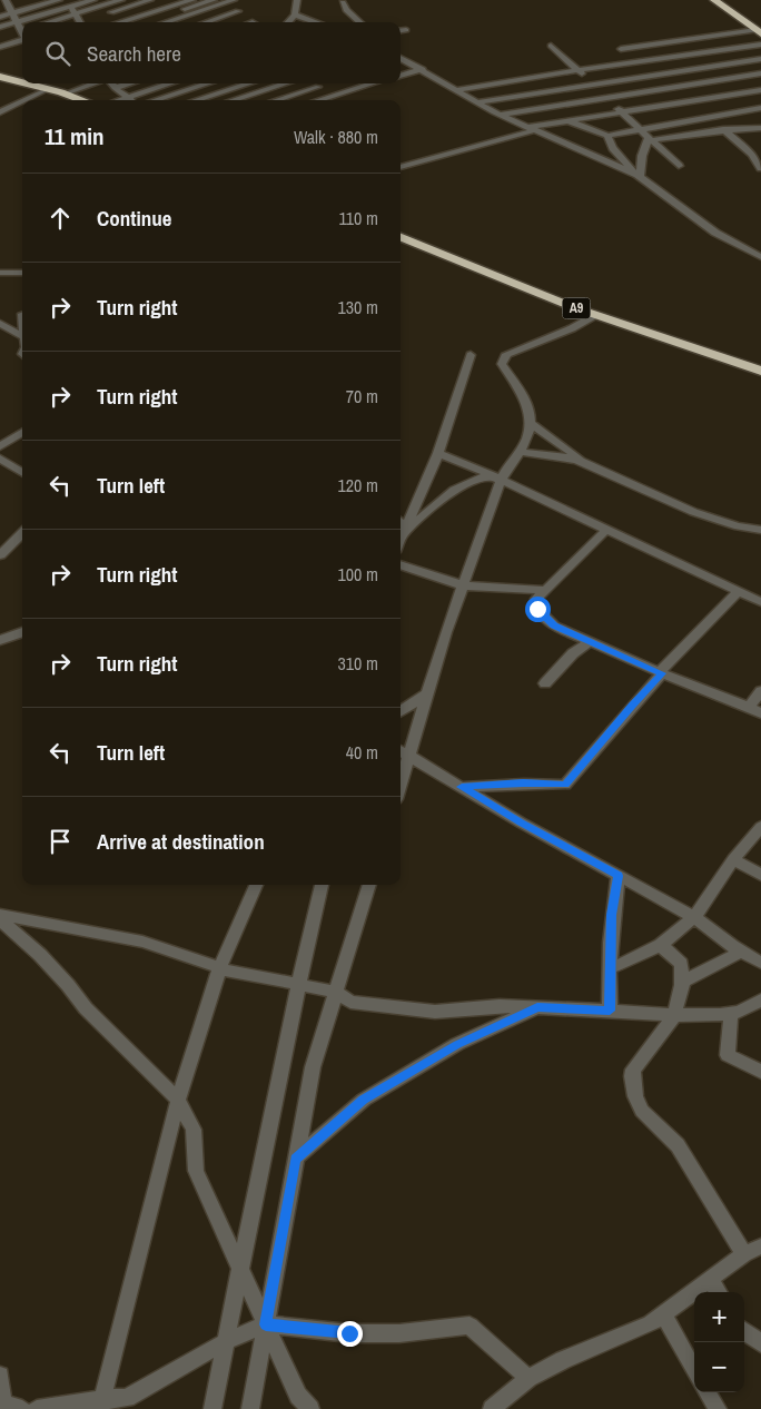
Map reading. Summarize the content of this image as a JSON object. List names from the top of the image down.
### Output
{
  "streets": {
    "highway": ["A9"]
  },
  "page": {
    "search": "Search here",
    "heading": ["11 min", "Walk · 880 m"],
    "list": [
      ["Continue", "110 m"],
      ["Turn right", "130 m"],
      ["Turn right", "70 m"],
      ["Turn left", "120 m"],
      ["Turn right", "100 m"],
      ["Turn right", "310 m"],
      ["Turn left", "40 m"],
      "Arrive at destination"
    ],
    "map_buttons": ["+", "−"]
  }
}
